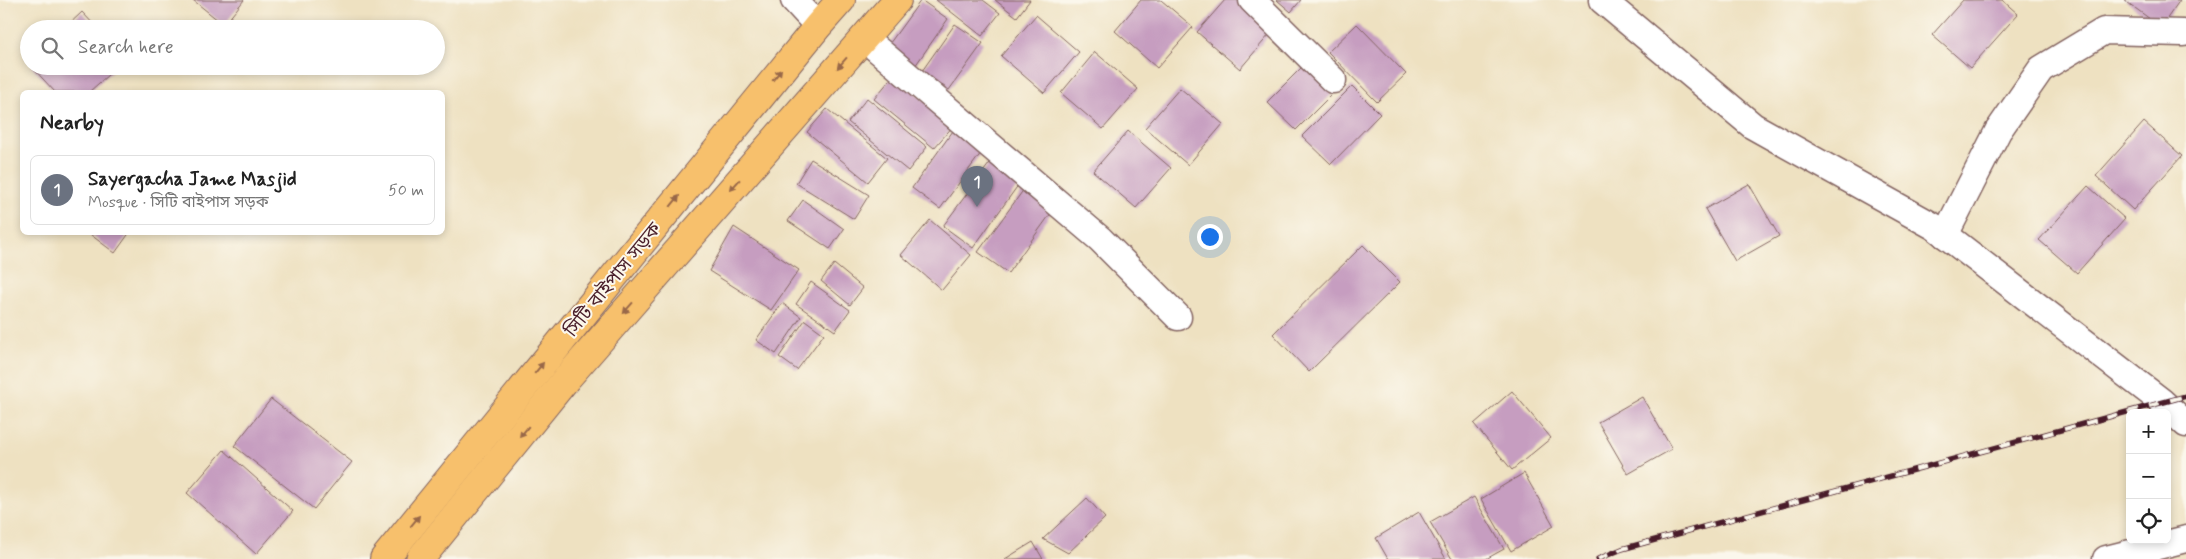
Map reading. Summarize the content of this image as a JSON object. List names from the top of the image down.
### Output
{
  "streets": {
    "main road": ["সিটি বাইপাস সড়ক"]
  },
  "page": {
    "search": "Search here",
    "heading": "Nearby",
    "list": [
      {
        "mark": "1",
        "name": "Sayergacha Jame Masjid",
        "note": "Mosque · সিটি বাইপাস সড়ক",
        "value": "50 m"
      }
    ],
    "pins": "1",
    "map_buttons": ["+", "−"]
  }
}
